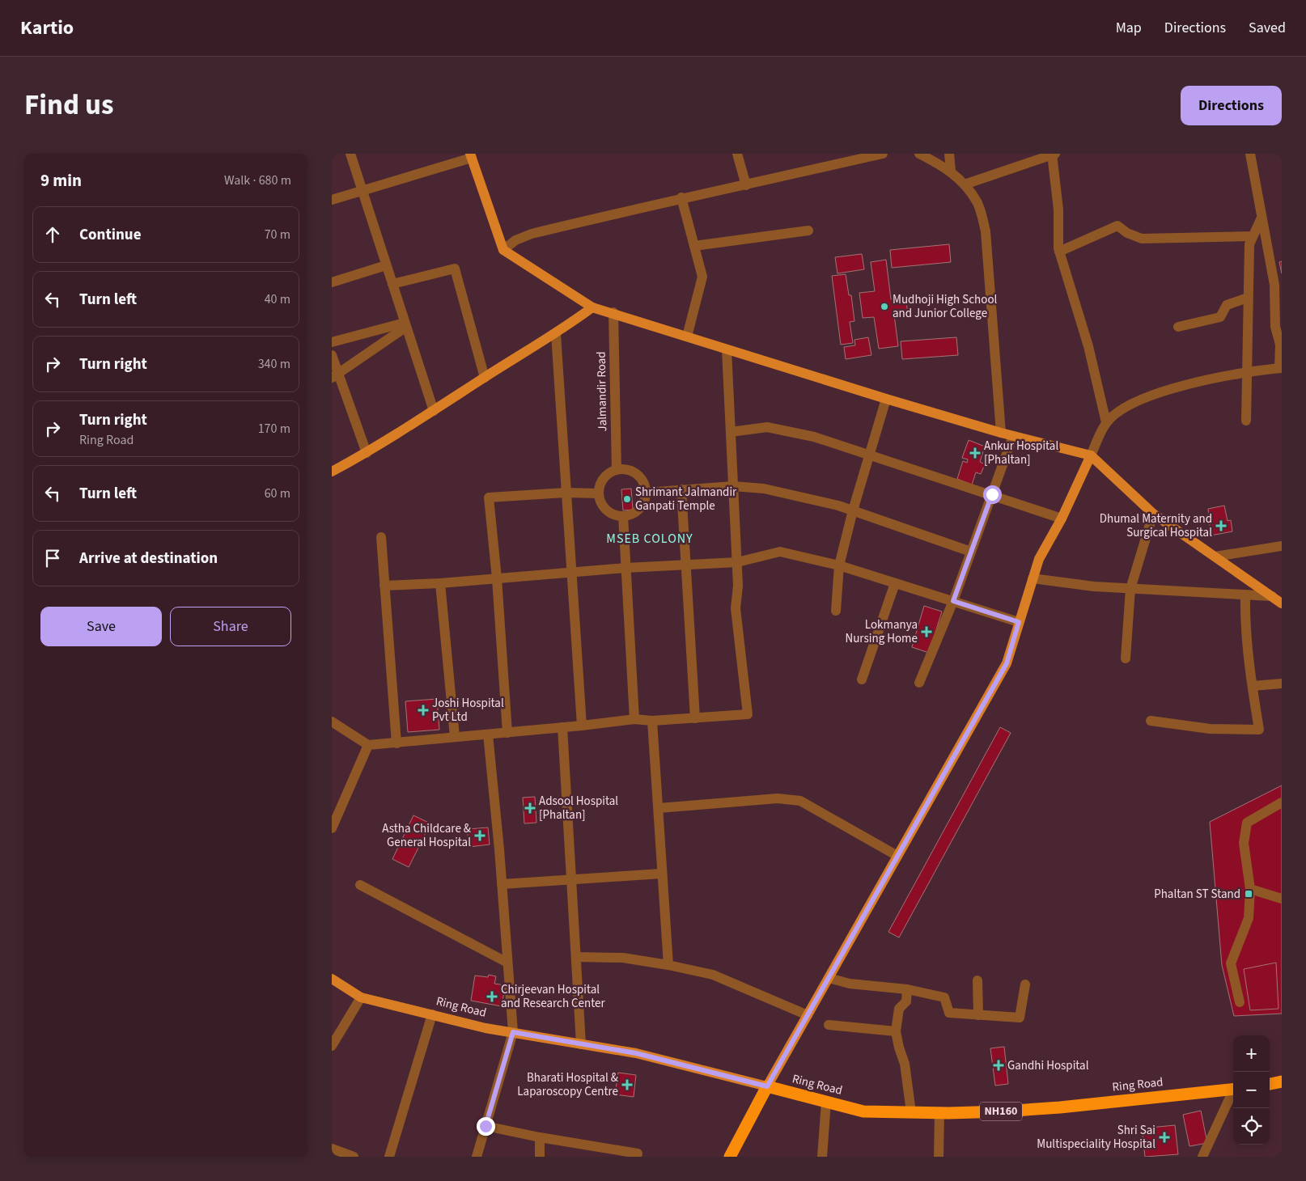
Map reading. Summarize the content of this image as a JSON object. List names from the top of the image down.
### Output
{
  "streets": {
    "highway": ["Ring Road", "NH160"],
    "street": ["Jalmandir Road"]
  },
  "districts": ["MSEB COLONY"],
  "places": {
    "other": ["Mudhoji High School and Junior College", "Shrimant Jalmandir Ganpati Temple"],
    "health": [
      "Ankur Hospital [Phaltan]",
      "Dhumal Maternity and Surgical Hospital",
      "Lokmanya Nursing Home",
      "Joshi Hospital Pvt Ltd",
      "Adsool Hospital [Phaltan]",
      "Astha Childcare & General Hospital",
      "Chirjeevan Hospital and Research Center",
      "Gandhi Hospital",
      "Bharati Hospital & Laparoscopy Centre",
      "Shri Sai Multispeciality Hospital"
    ],
    "transit": ["Phaltan ST Stand"]
  },
  "page": {
    "header": "Kartio",
    "nav": ["Map", "Directions", "Saved"],
    "title": "Find us",
    "buttons": [
      "Directions",
      ["Save", "Share"]
    ],
    "heading": ["9 min", "Walk · 680 m"],
    "list": [
      ["Continue", "70 m"],
      ["Turn left", "40 m"],
      ["Turn right", "340 m"],
      ["Turn right", "Ring Road", "170 m"],
      ["Turn left", "60 m"],
      "Arrive at destination"
    ],
    "map_buttons": ["+", "−"]
  }
}
